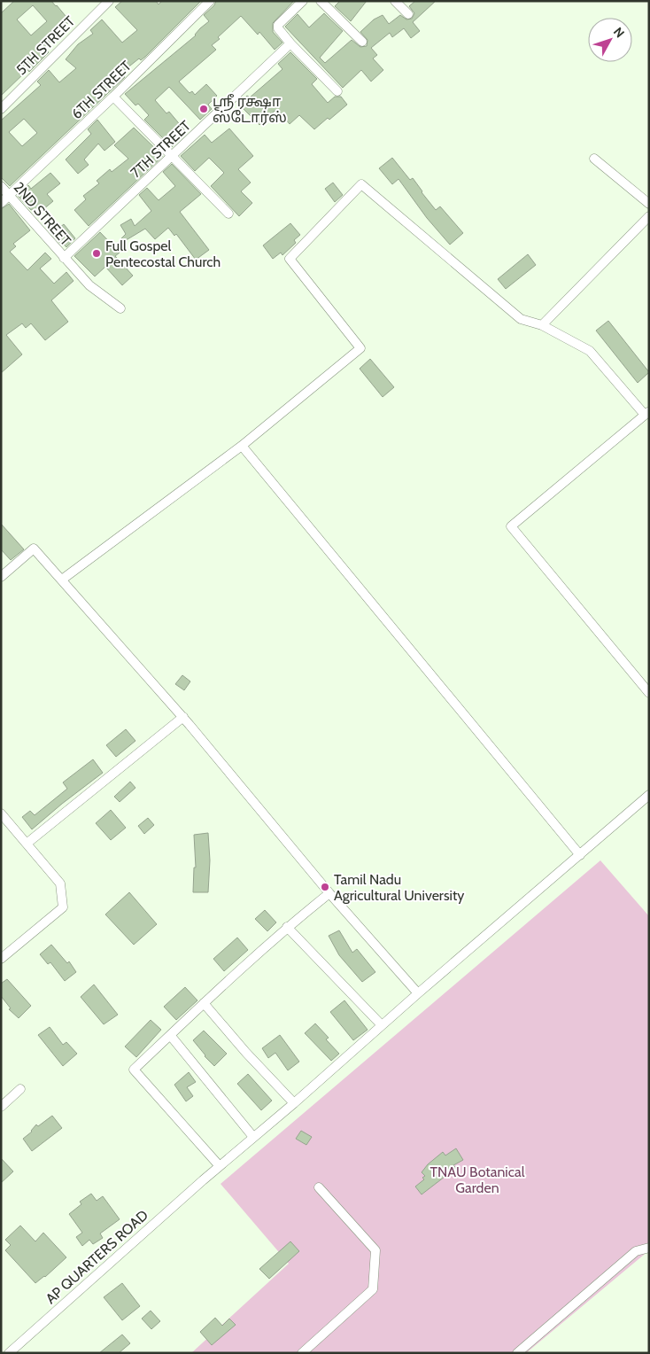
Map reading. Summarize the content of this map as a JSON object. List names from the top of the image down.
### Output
{
  "streets": {
    "street": [
      "5TH STREET",
      "6TH STREET",
      "7TH STREET",
      "2ND STREET",
      "AP QUARTERS ROAD"
    ]
  },
  "crossings": [
    ["6TH STREET", "2ND STREET"],
    ["7TH STREET", "2ND STREET"]
  ],
  "parks": ["TNAU Botanical Garden"],
  "places": ["ஶ்ரீ ரக்ஷா ஸ்டோர்ஸ்", "Full Gospel Pentecostal Church", "Tamil Nadu Agricultural University"],
  "north": "top right"
}
